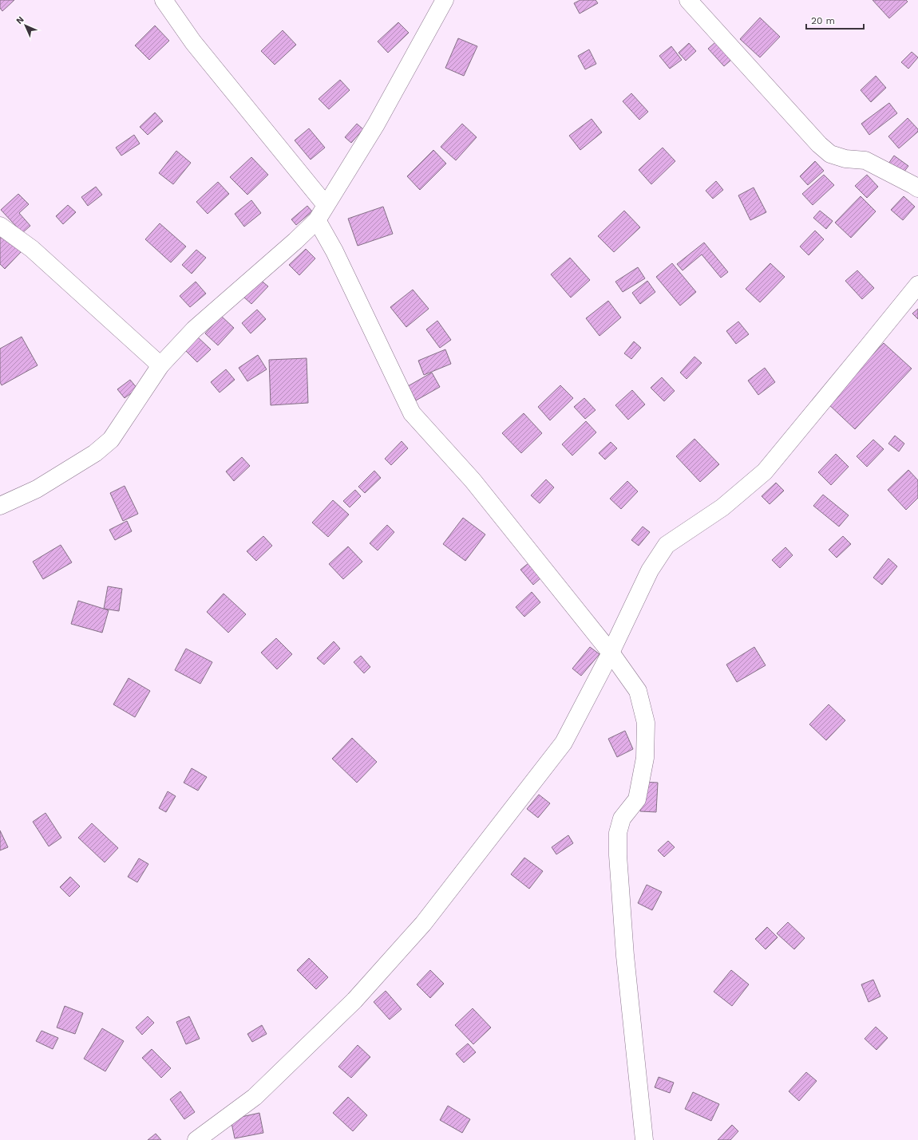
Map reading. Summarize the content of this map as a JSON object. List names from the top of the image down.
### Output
{
  "scale_bar": "20 m",
  "north": "top left"
}
